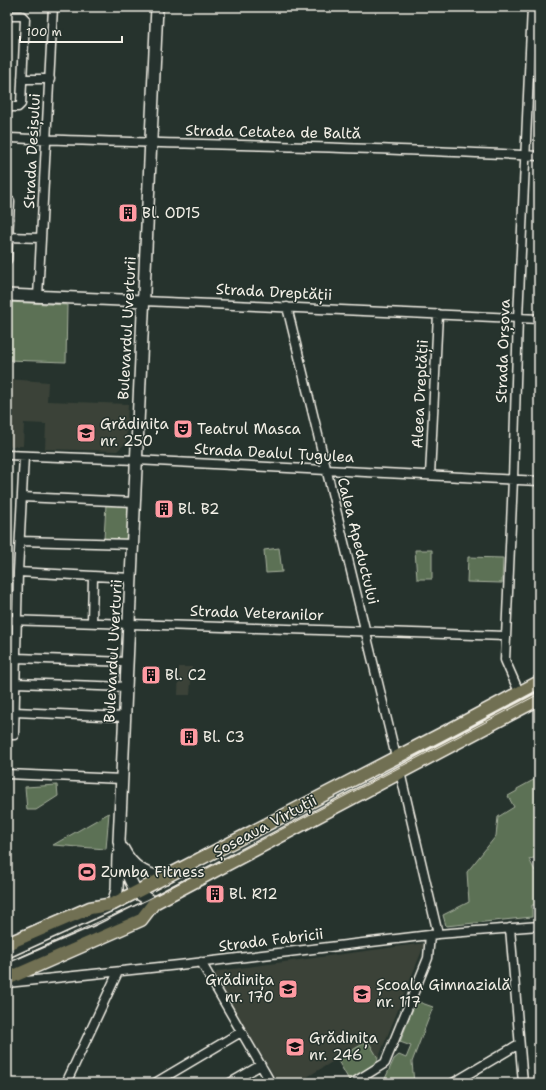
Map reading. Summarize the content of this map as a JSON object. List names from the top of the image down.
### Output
{
  "streets": {
    "main road": ["Strada Dreptății", "Bulevardul Uverturii", "Șoseaua Virtuții"],
    "street": [
      "Strada Cetatea de Baltă",
      "Strada Desișului",
      "Strada Orșova",
      "Aleea Dreptății",
      "Strada Dealul Țugulea",
      "Calea Apeductului",
      "Strada Veteranilor",
      "Strada Fabricii"
    ]
  },
  "crossings": [
    ["Strada Cetatea de Baltă", "Strada Desișului"],
    ["Strada Cetatea de Baltă", "Bulevardul Uverturii"],
    ["Strada Cetatea de Baltă", "Strada Orșova"],
    ["Strada Desișului", "Strada Dreptății"],
    ["Strada Dreptății", "Bulevardul Uverturii"],
    ["Strada Dreptății", "Strada Orșova"],
    ["Strada Dreptății", "Aleea Dreptății"],
    ["Strada Dreptății", "Calea Apeductului"],
    ["Bulevardul Uverturii", "Strada Dealul Țugulea"],
    ["Bulevardul Uverturii", "Strada Veteranilor"],
    ["Bulevardul Uverturii", "Șoseaua Virtuții"],
    ["Strada Orșova", "Strada Dealul Țugulea"],
    ["Strada Orșova", "Strada Veteranilor"],
    ["Strada Orșova", "Șoseaua Virtuții"],
    ["Aleea Dreptății", "Strada Dealul Țugulea"],
    ["Strada Dealul Țugulea", "Calea Apeductului"],
    ["Calea Apeductului", "Strada Veteranilor"],
    ["Calea Apeductului", "Șoseaua Virtuții"]
  ],
  "places": {
    "building": [
      "Bl. OD15",
      "Bl. B2",
      "Bl. C2",
      "Bl. C3",
      "Bl. R12"
    ],
    "theatre": ["Teatrul Masca"],
    "school or university": [
      "Grădinița nr. 250",
      "Grădinița nr. 170",
      "Școala Gimnazială nr. 117",
      "Grădinița nr. 246"
    ],
    "sports": ["Zumba Fitness"]
  },
  "scale_bar": "100 m"
}
